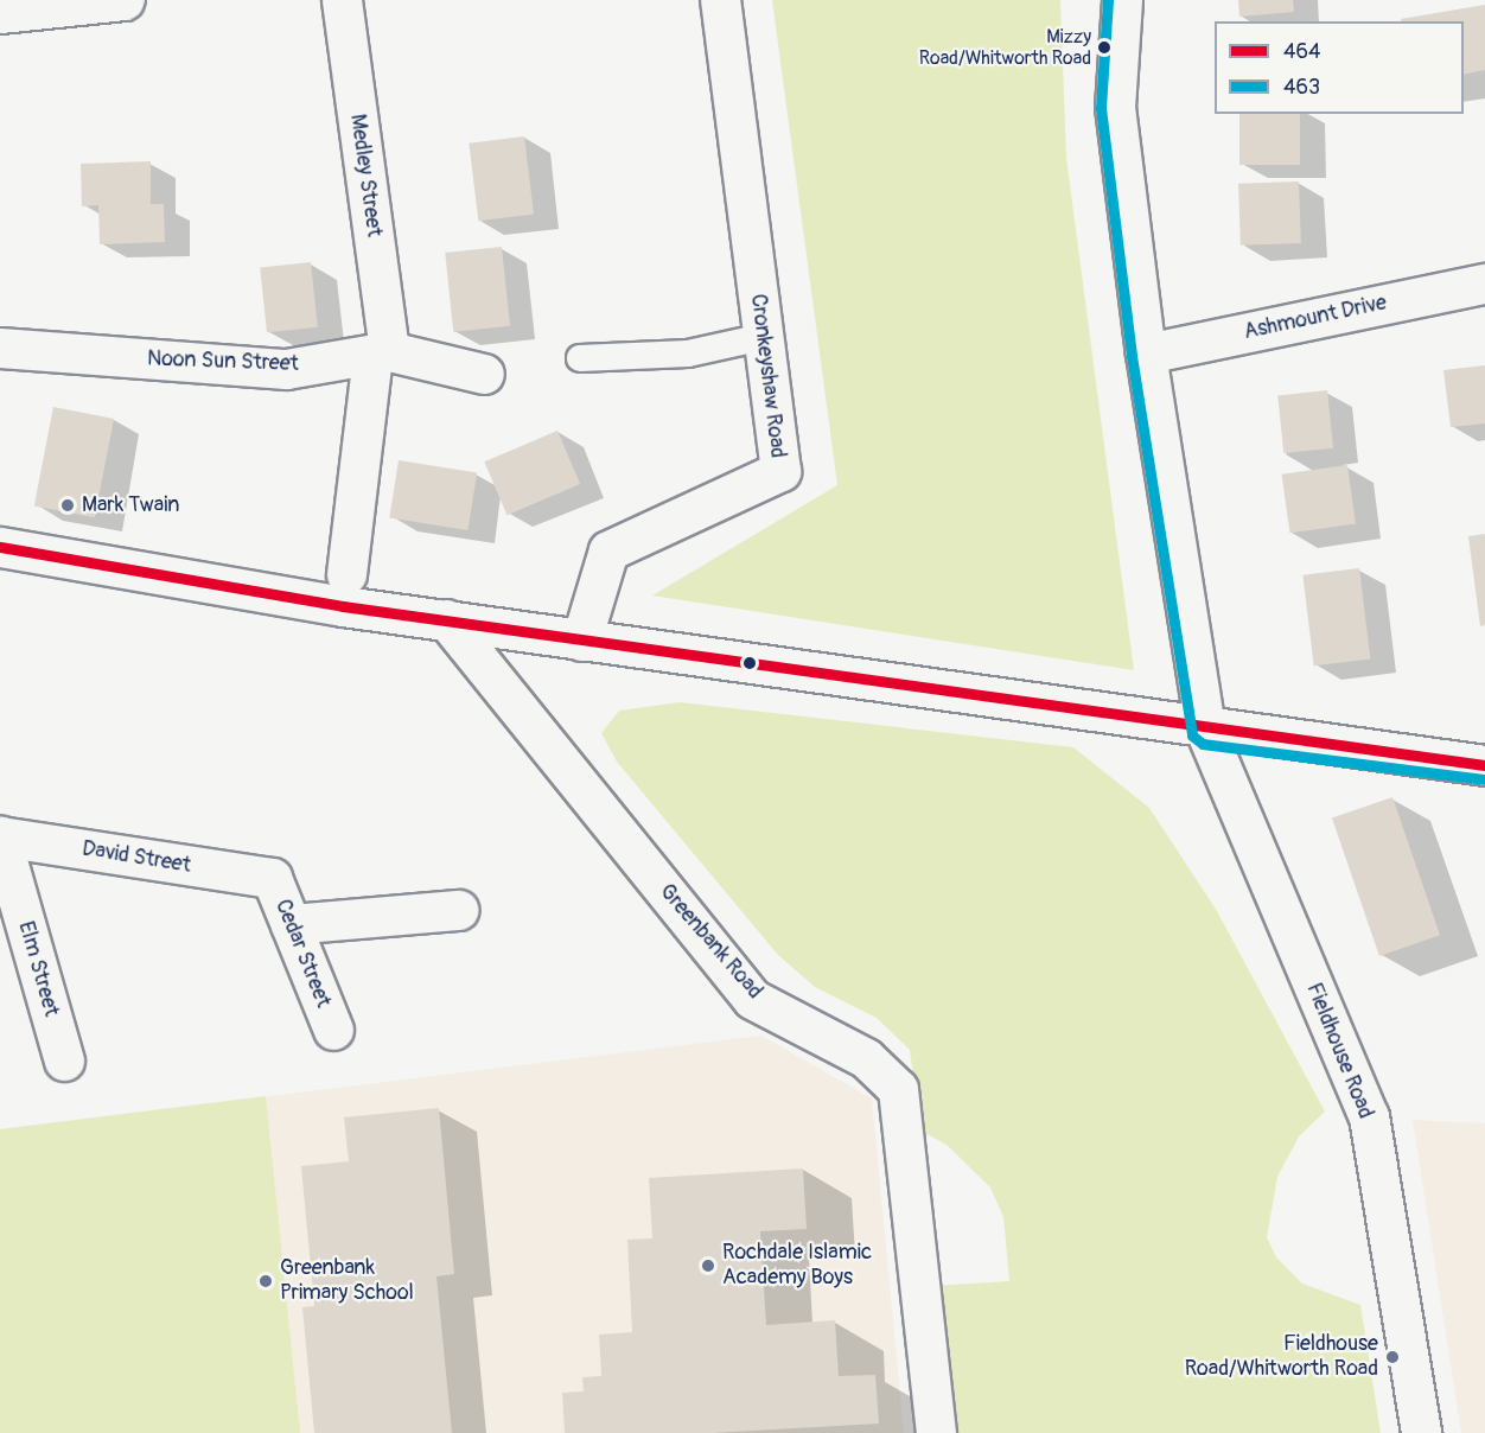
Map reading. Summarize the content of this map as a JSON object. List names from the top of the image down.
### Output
{
  "streets": {
    "street": [
      "Medley Street",
      "Ashmount Drive",
      "Noon Sun Street",
      "Cronkeyshaw Road",
      "David Street",
      "Greenbank Road",
      "Cedar Street",
      "Elm Street",
      "Fieldhouse Road"
    ]
  },
  "crossings": [
    ["Medley Street", "Noon Sun Street"],
    ["Ashmount Drive", "Fieldhouse Road"],
    ["David Street", "Cedar Street"],
    ["David Street", "Elm Street"]
  ],
  "places": [
    "Mizzy Road/Whitworth Road",
    "Mark Twain",
    "Rochdale Islamic Academy Boys",
    "Greenbank Primary School",
    "Fieldhouse Road/Whitworth Road"
  ],
  "lines": ["transit line 463", "transit line 464"],
  "legend": ["464", "463"]
}
